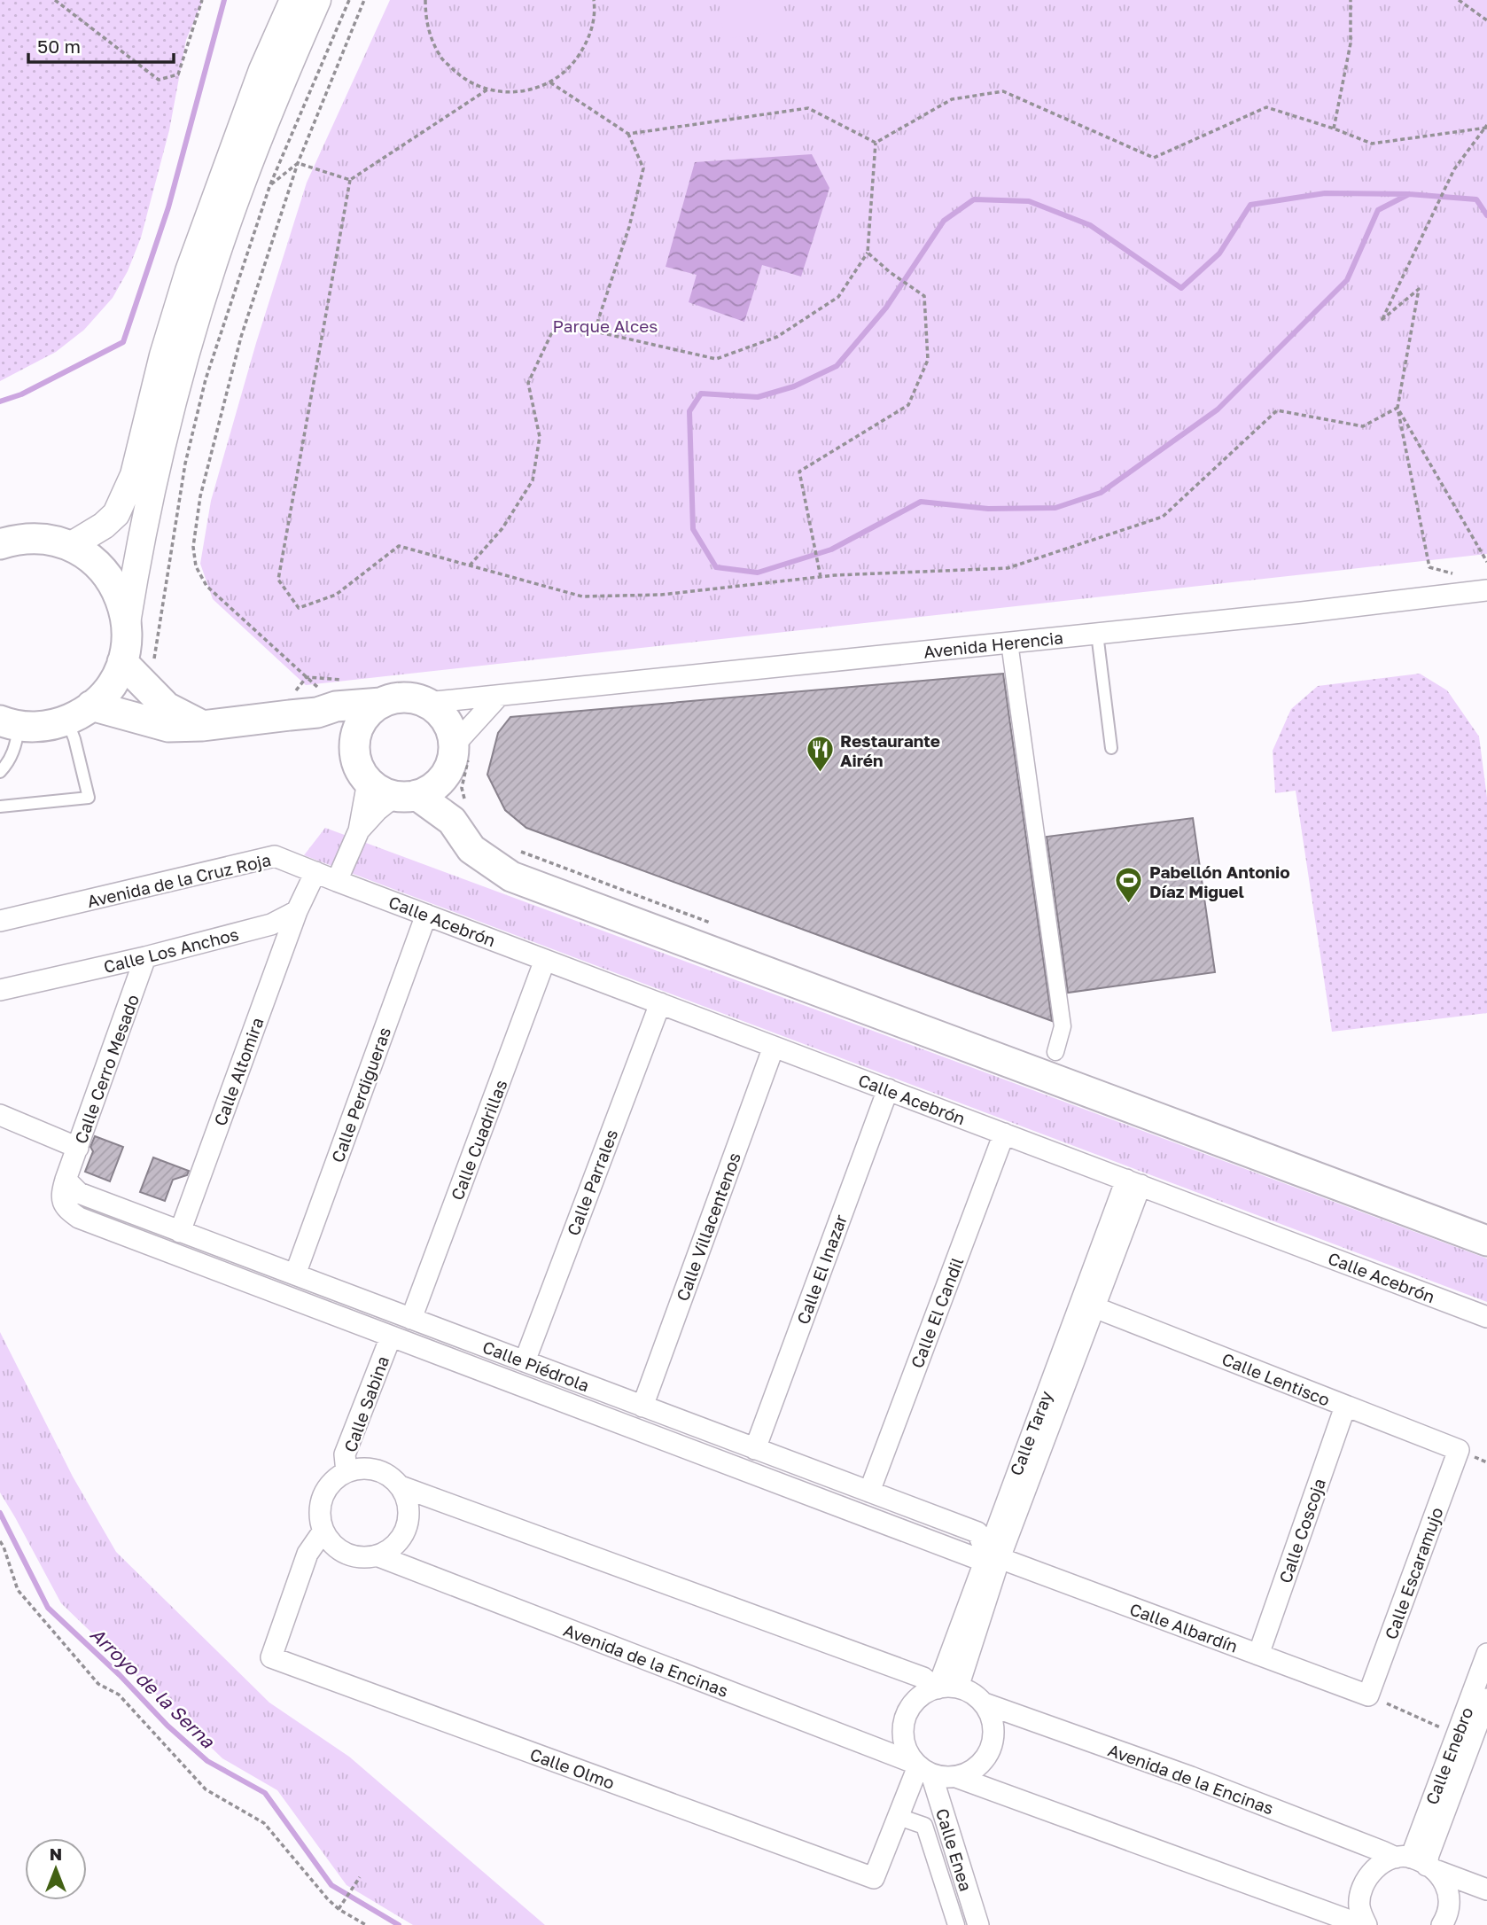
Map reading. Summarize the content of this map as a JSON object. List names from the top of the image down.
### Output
{
  "streets": {
    "street": [
      "Avenida Herencia",
      "Avenida de la Cruz Roja",
      "Calle Acebrón",
      "Calle Los Anchos",
      "Calle Cerro Mesado",
      "Calle Altomira",
      "Calle Perdigueras",
      "Calle Cuadrillas",
      "Calle Parrales",
      "Calle Villacentenos",
      "Calle El Inazar",
      "Calle El Candil",
      "Calle Piédrola",
      "Calle Lentisco",
      "Calle Sabina",
      "Calle Taray",
      "Calle Coscoja",
      "Calle Escaramujo",
      "Calle Albardín",
      "Avenida de la Encinas",
      "Calle Enebro",
      "Calle Olmo",
      "Calle Enea"
    ]
  },
  "crossings": [
    ["Avenida de la Cruz Roja", "Calle Acebrón"],
    ["Calle Acebrón", "Calle Perdigueras"],
    ["Calle Acebrón", "Calle Cuadrillas"],
    ["Calle Acebrón", "Calle Parrales"],
    ["Calle Acebrón", "Calle Villacentenos"],
    ["Calle Acebrón", "Calle El Inazar"],
    ["Calle Acebrón", "Calle El Candil"],
    ["Calle Acebrón", "Calle Taray"],
    ["Calle Los Anchos", "Calle Cerro Mesado"],
    ["Calle Los Anchos", "Calle Altomira"],
    ["Calle Cerro Mesado", "Calle Piédrola"],
    ["Calle Cerro Mesado", "Calle Albardín"],
    ["Calle Altomira", "Calle Piédrola"],
    ["Calle Perdigueras", "Calle Piédrola"],
    ["Calle Cuadrillas", "Calle Piédrola"],
    ["Calle Parrales", "Calle Piédrola"],
    ["Calle Villacentenos", "Calle Piédrola"],
    ["Calle El Inazar", "Calle Piédrola"],
    ["Calle El Candil", "Calle Piédrola"],
    ["Calle Piédrola", "Calle Taray"],
    ["Calle Piédrola", "Calle Albardín"],
    ["Calle Lentisco", "Calle Taray"],
    ["Calle Lentisco", "Calle Coscoja"],
    ["Calle Lentisco", "Calle Escaramujo"],
    ["Calle Sabina", "Calle Albardín"],
    ["Calle Sabina", "Avenida de la Encinas"],
    ["Calle Sabina", "Calle Olmo"],
    ["Calle Taray", "Calle Albardín"],
    ["Calle Taray", "Avenida de la Encinas"],
    ["Calle Taray", "Calle Enea"],
    ["Calle Coscoja", "Calle Albardín"],
    ["Calle Escaramujo", "Calle Albardín"],
    ["Avenida de la Encinas", "Calle Enebro"],
    ["Avenida de la Encinas", "Calle Olmo"],
    ["Avenida de la Encinas", "Calle Enea"]
  ],
  "water": ["Arroyo de la Serna"],
  "parks": ["Parque Alces"],
  "places": {
    "restaurant": ["Restaurante Airén"],
    "sports": ["Pabellón Antonio Díaz Miguel"]
  },
  "scale_bar": "50 m",
  "north": "top"
}
